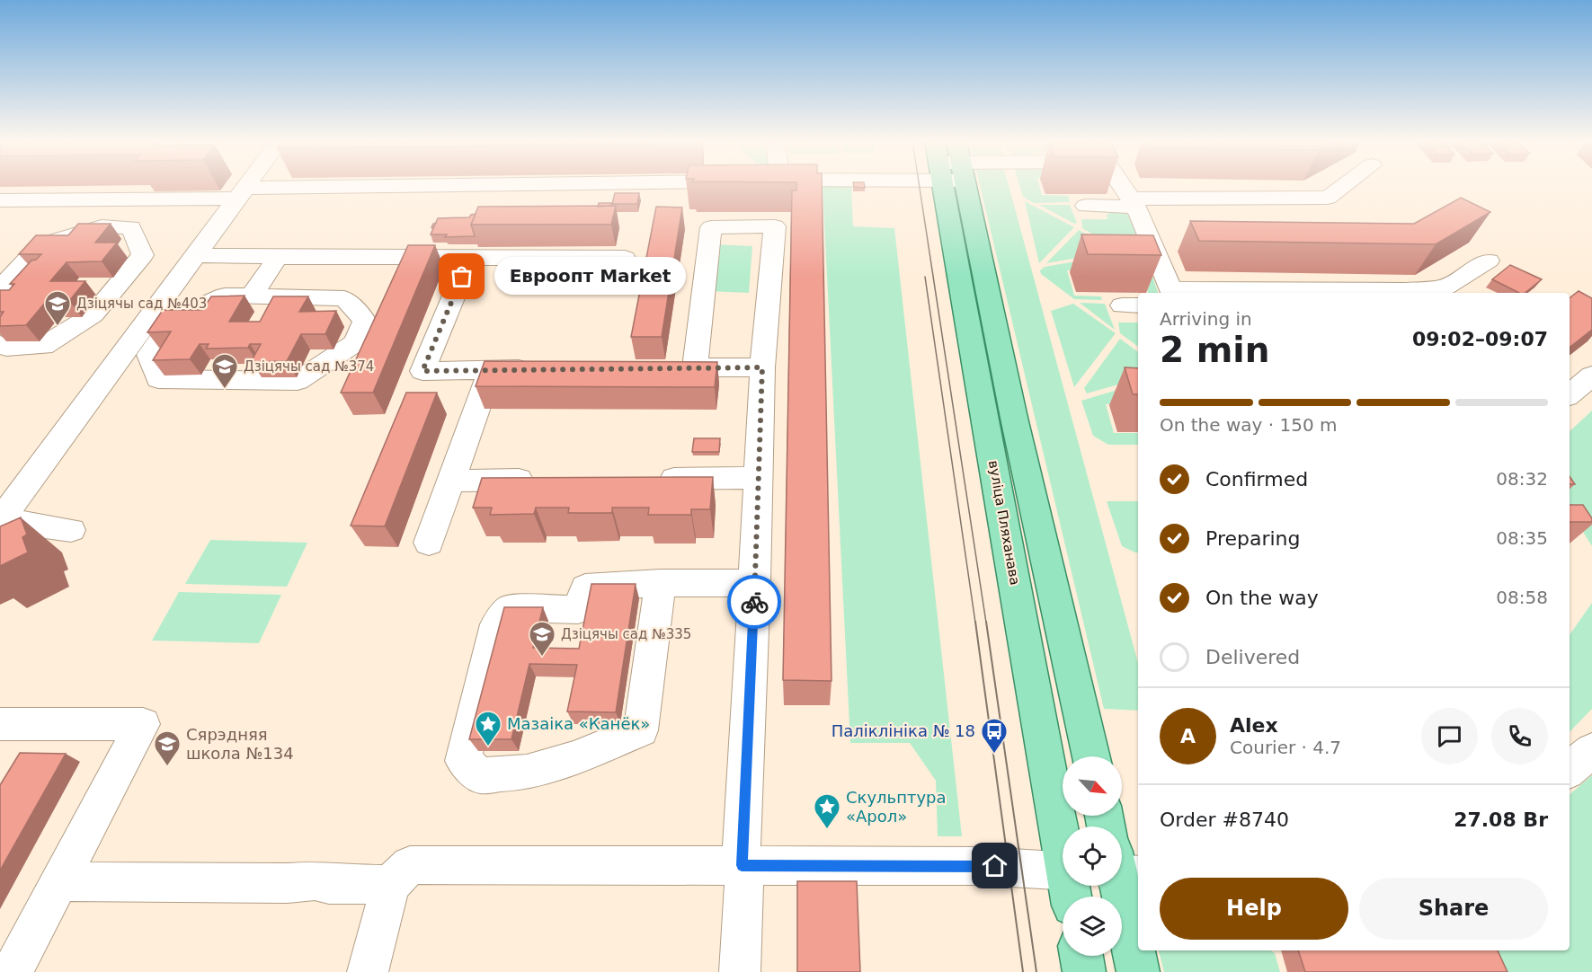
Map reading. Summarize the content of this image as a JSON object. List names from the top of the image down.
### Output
{
  "streets": {
    "main road": ["вуліца Пляханава"]
  },
  "places": {
    "other": ["Евроопт Market"],
    "school or university": [
      "Дзіцячы сад №403",
      "Дзіцячы сад №374",
      "Дзіцячы сад №335",
      "Сярэдняя школа №134"
    ],
    "place": ["Мазаіка «Канёк»", "Скульптура «Арол»"],
    "bus stop": ["Паліклініка № 18"]
  },
  "north": "bottom right",
  "page": {
    "bubble": "Евроопт Market",
    "heading": ["2 min", "Arriving in", "09:02–09:07"],
    "panel": [
      "Alex",
      "Courier · 4.7",
      "Order #8740",
      "27.08 Br"
    ],
    "bar": "On the way · 150 m",
    "list": [
      ["Confirmed", "08:32"],
      ["Preparing", "08:35"],
      ["On the way", "08:58"],
      "Delivered"
    ],
    "round": "A",
    "buttons": ["Help", "Share"]
  }
}
